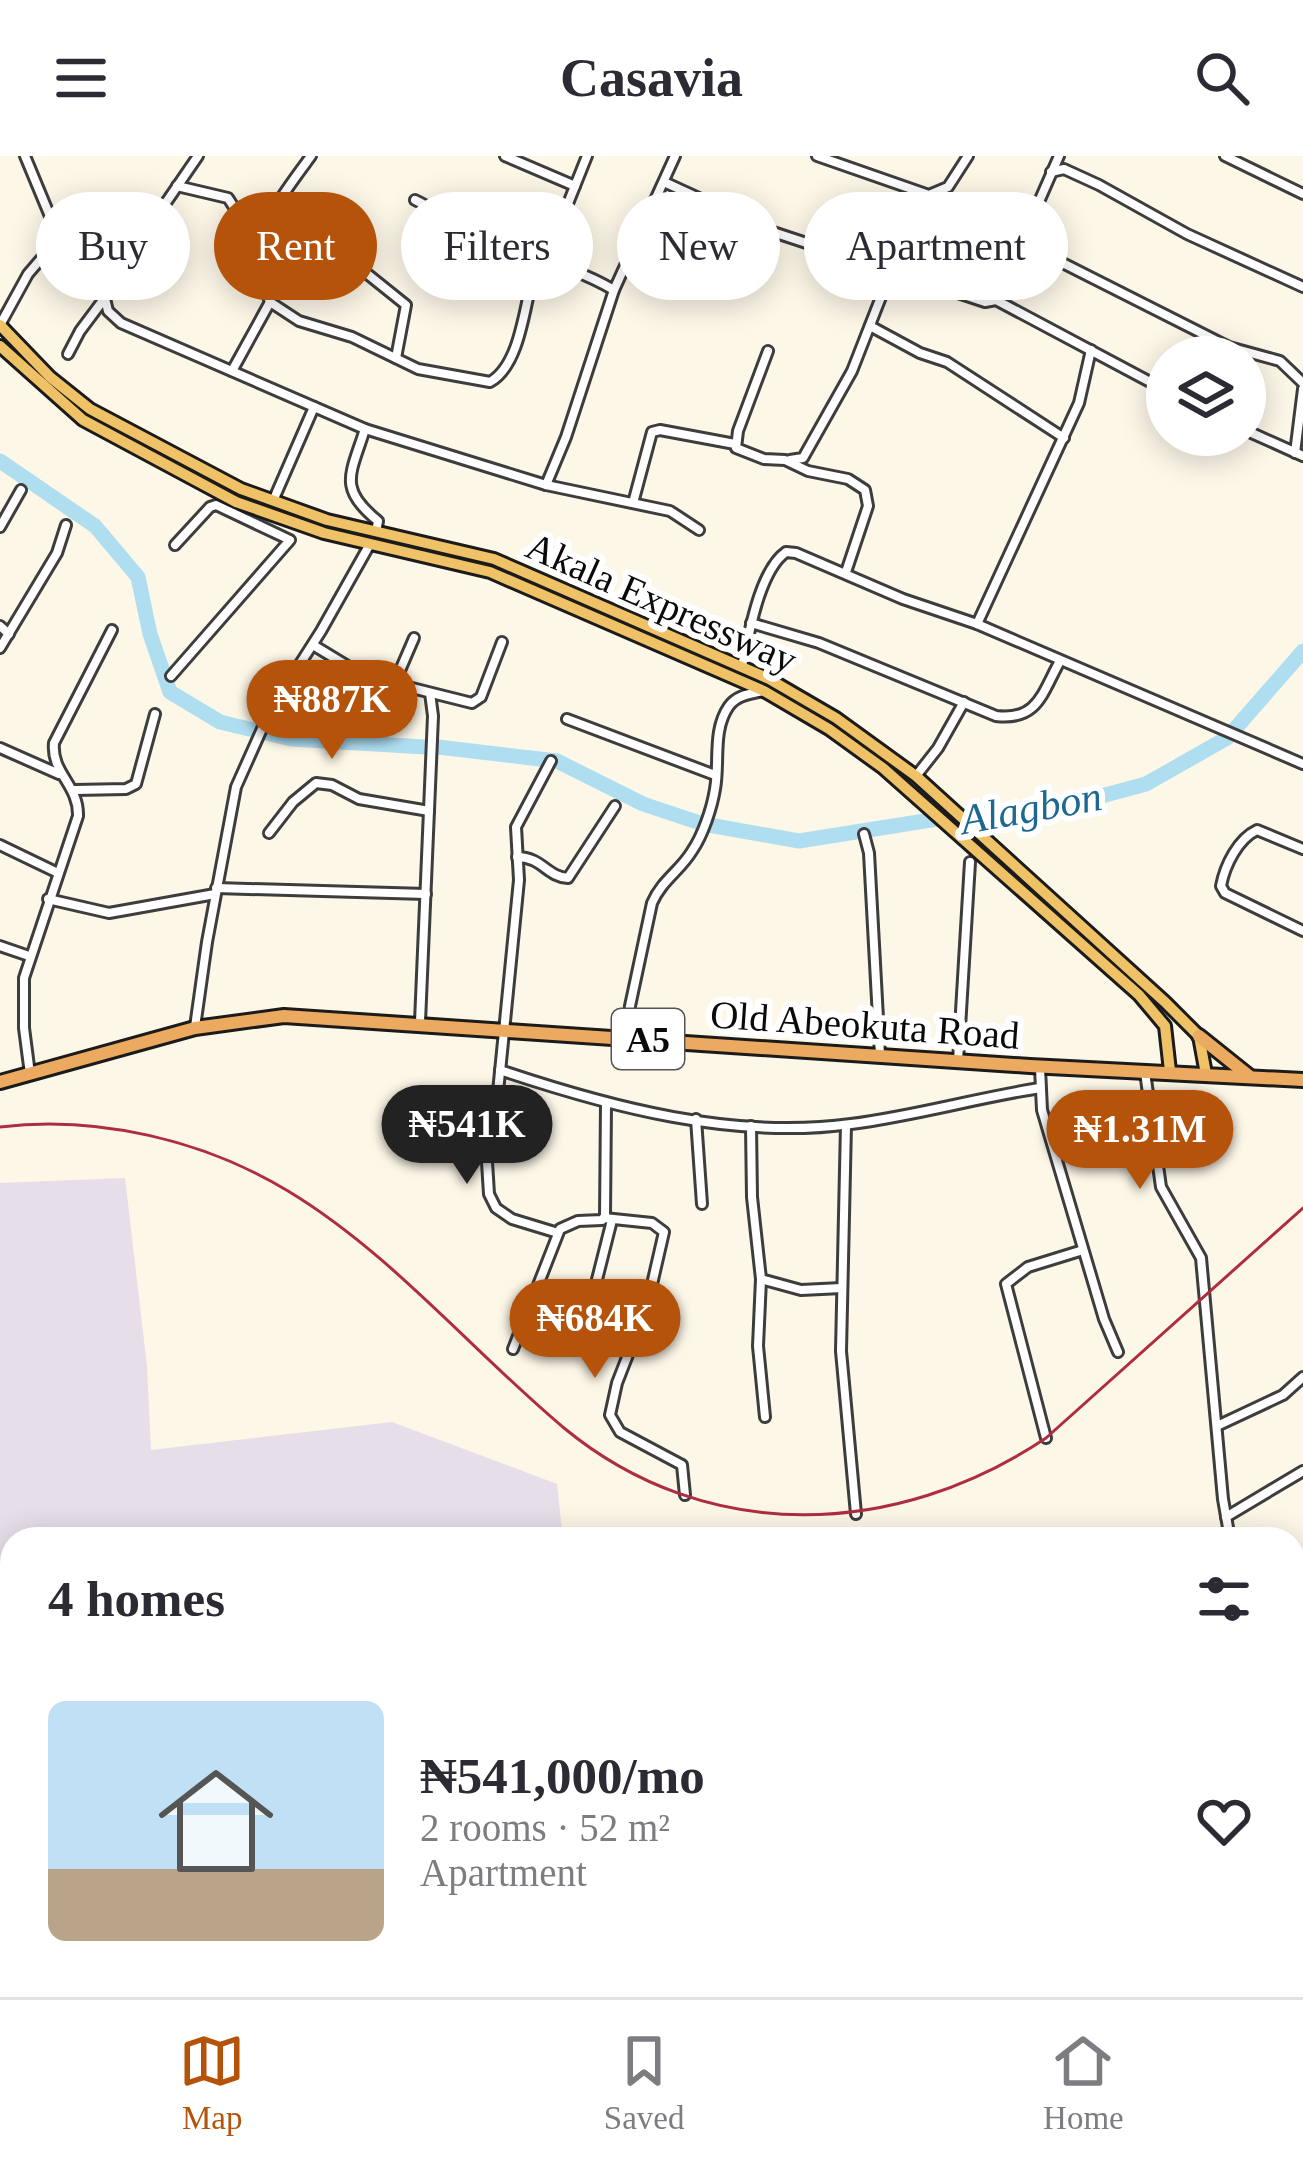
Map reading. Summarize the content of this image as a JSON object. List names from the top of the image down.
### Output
{
  "streets": {
    "highway": ["Old Abeokuta Road", "A5"],
    "main road": ["Akala Expressway"]
  },
  "crossings": [
    ["Akala Expressway", "Old Abeokuta Road"]
  ],
  "water": ["Alagbon"],
  "page": {
    "header": "Casavia",
    "chip": [
      "Buy",
      "Rent",
      "Filters",
      "New",
      "Apartment"
    ],
    "price": [
      "₦887K",
      "₦541K",
      "₦1.31M",
      "₦684K"
    ],
    "heading": "4 homes",
    "list": [
      {
        "name": "₦541,000/mo",
        "note": "2 rooms · 52 m² · Apartment"
      }
    ],
    "tabs": ["Map", "Saved", "Home"]
  }
}
